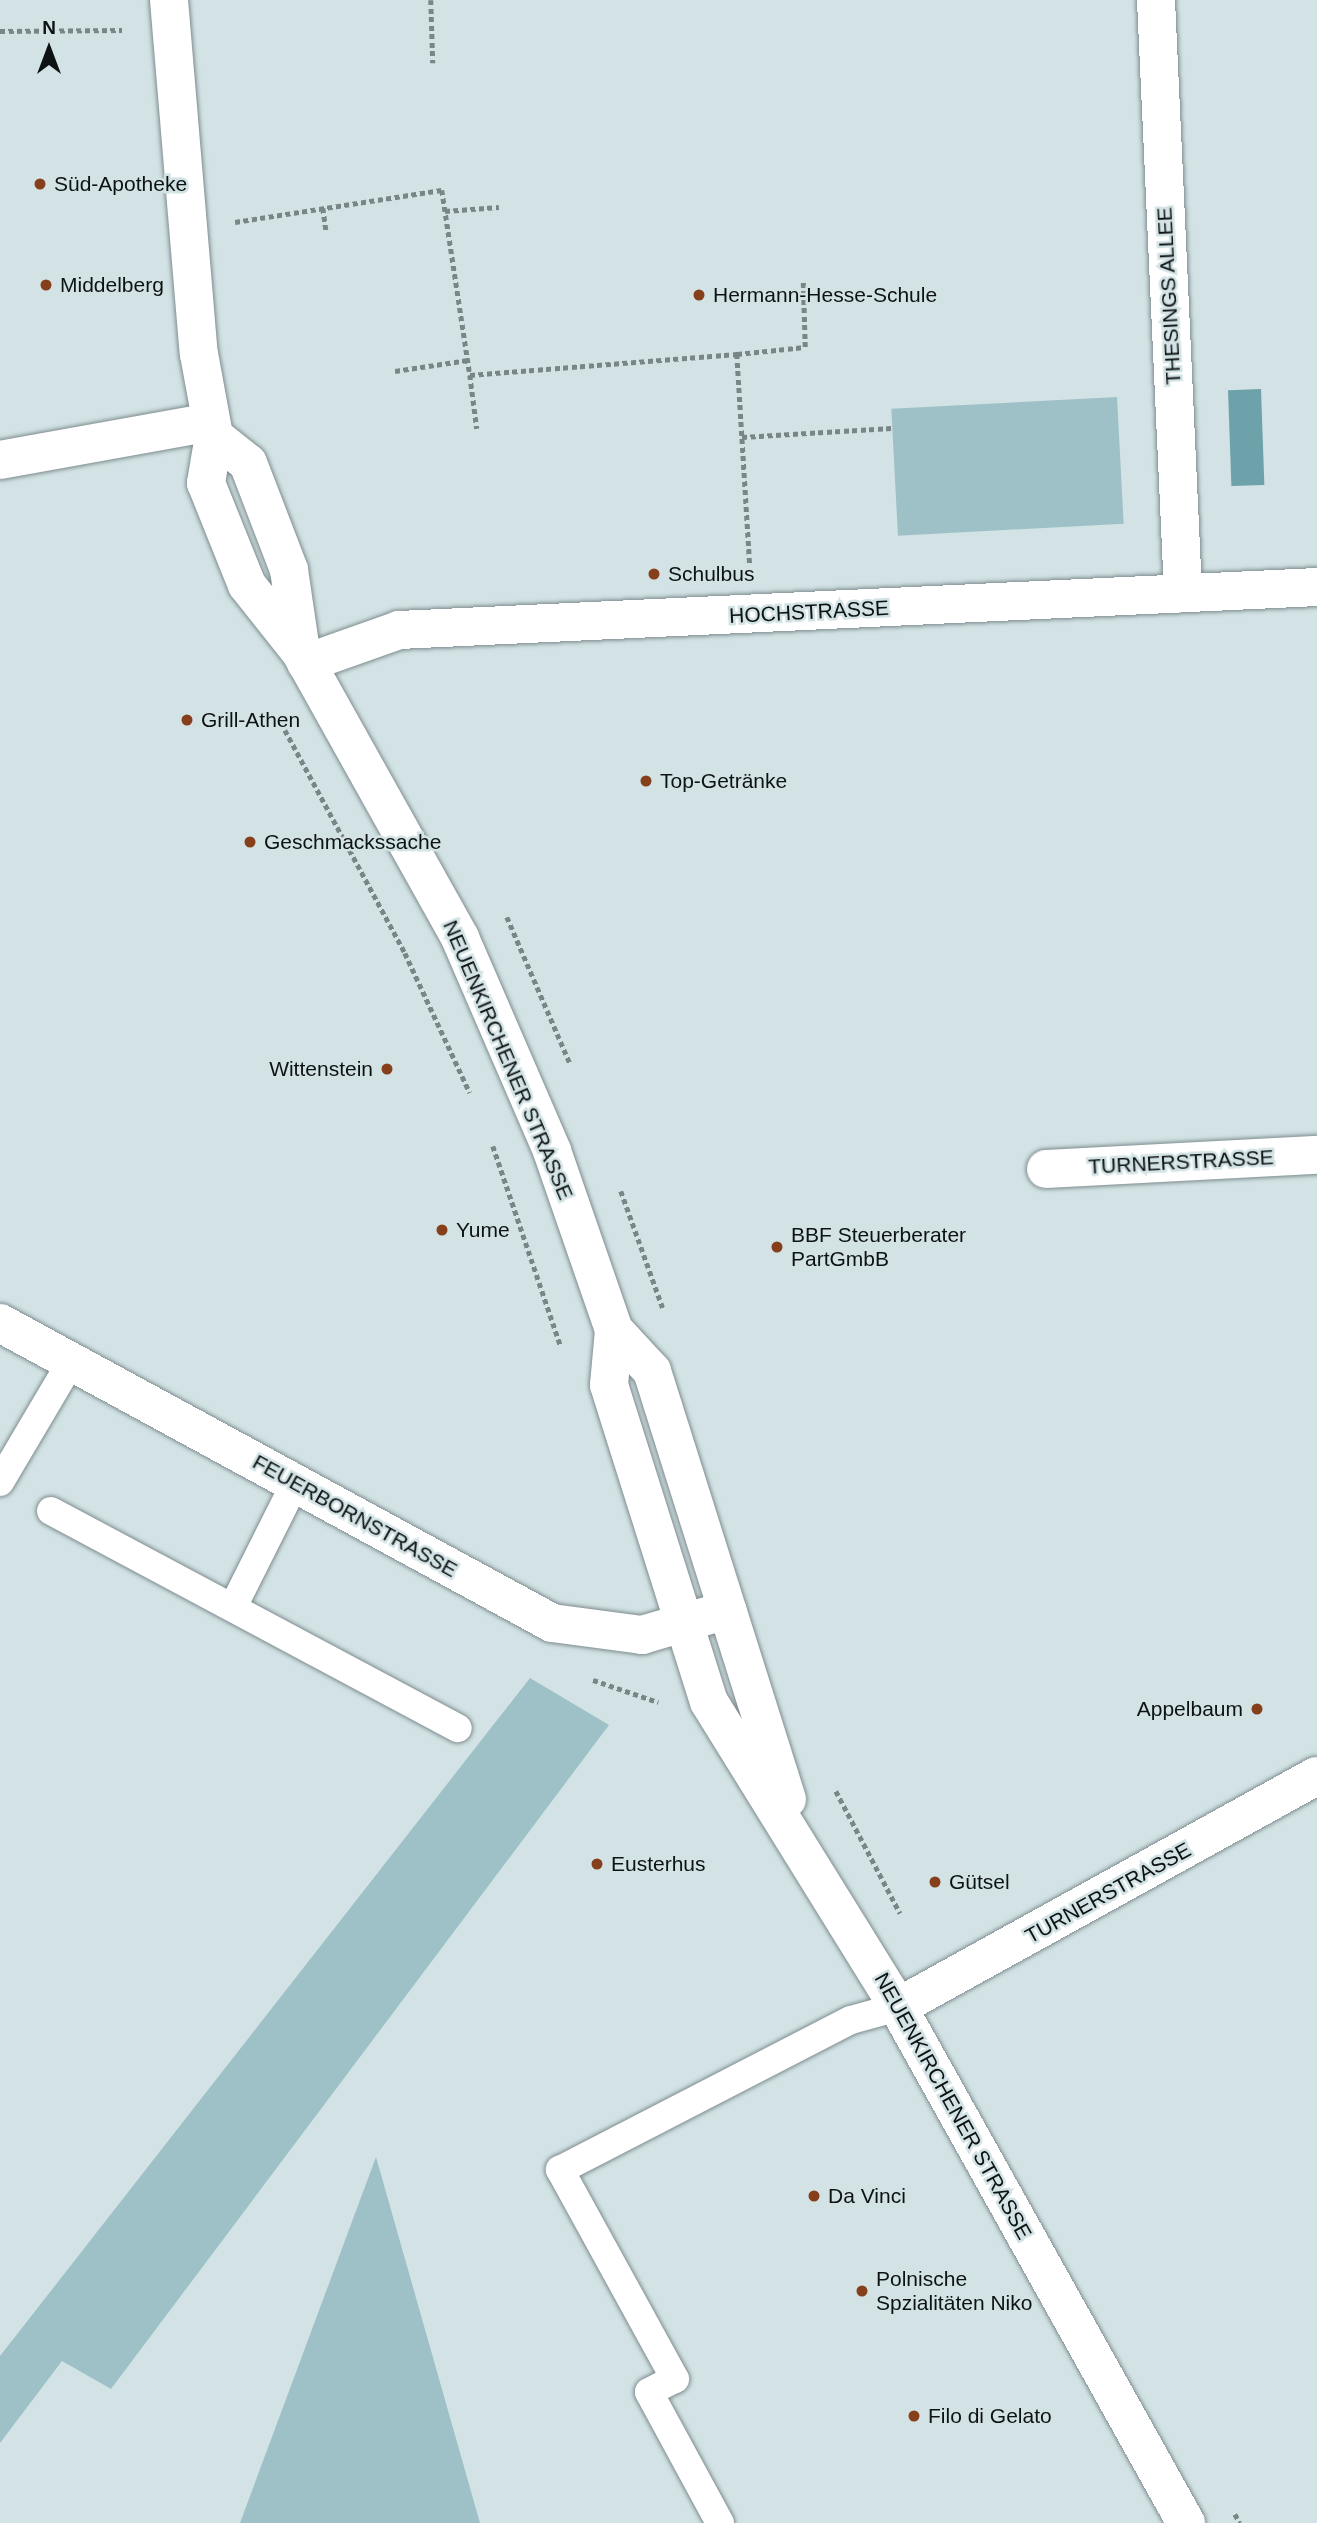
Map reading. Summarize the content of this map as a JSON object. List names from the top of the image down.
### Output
{
  "streets": {
    "main road": [
      "THESINGS ALLEE",
      "HOCHSTRASSE",
      "NEUENKIRCHENER STRASSE",
      "TURNERSTRASSE",
      "FEUERBORNSTRASSE"
    ]
  },
  "crossings": [
    ["THESINGS ALLEE", "HOCHSTRASSE"],
    ["HOCHSTRASSE", "NEUENKIRCHENER STRASSE"],
    ["NEUENKIRCHENER STRASSE", "TURNERSTRASSE"],
    ["NEUENKIRCHENER STRASSE", "FEUERBORNSTRASSE"]
  ],
  "places": [
    "Süd-Apotheke",
    "Middelberg",
    "Hermann-Hesse-Schule",
    "Schulbus",
    "Grill-Athen",
    "Top-Getränke",
    "Geschmackssache",
    "Wittenstein",
    "Yume",
    "BBF Steuerberater PartGmbB",
    "Appelbaum",
    "Eusterhus",
    "Gütsel",
    "Da Vinci",
    "Polnische Spzialitäten Niko",
    "Filo di Gelato"
  ],
  "north": "top"
}
